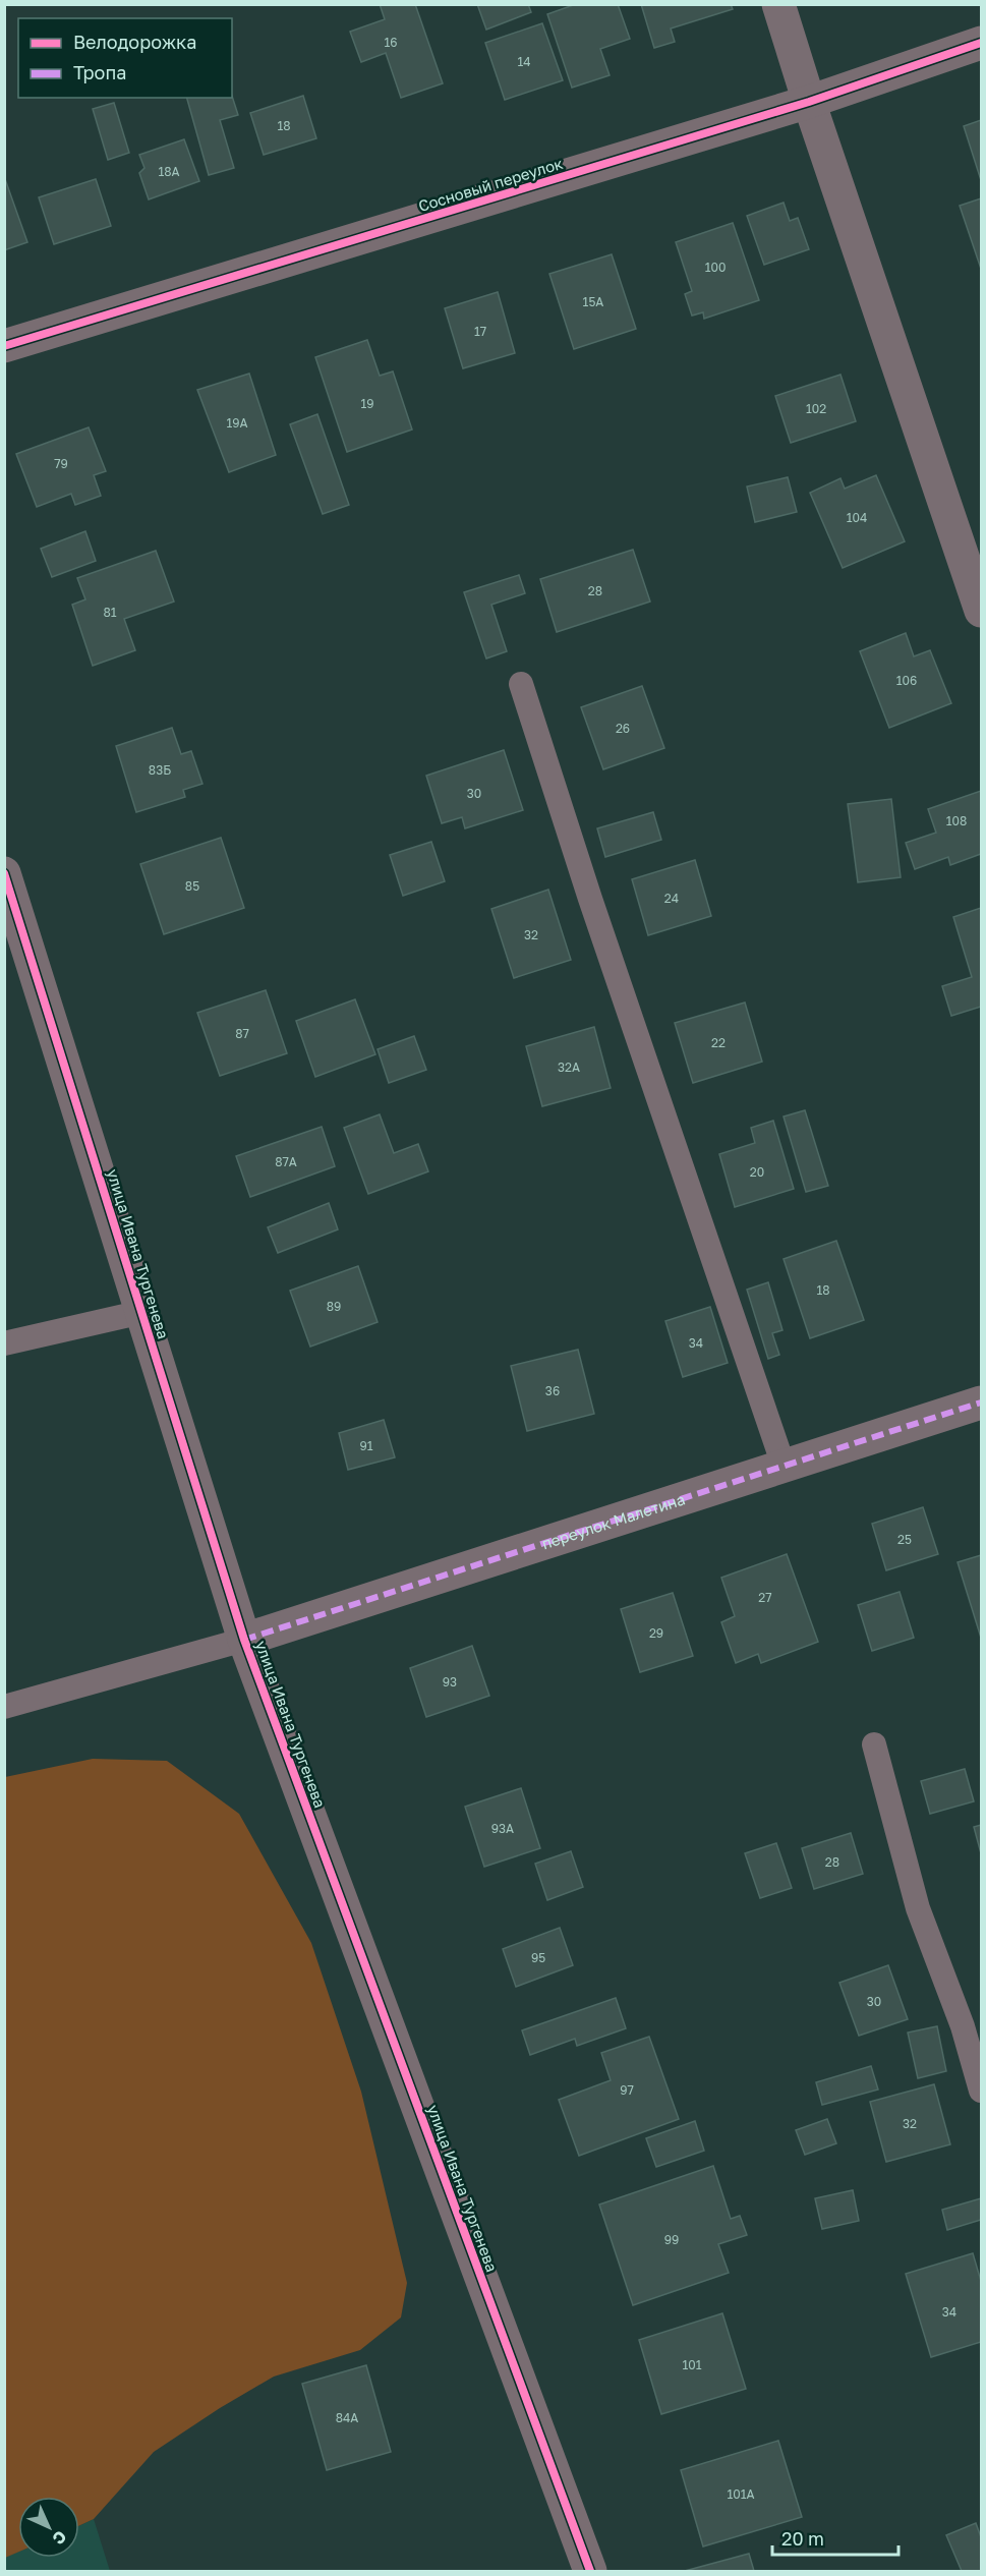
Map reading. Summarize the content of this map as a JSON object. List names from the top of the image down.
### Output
{
  "streets": {
    "street": ["Сосновый переулок", "улица Ивана Тургенева", "переулок Малетина"]
  },
  "crossings": [
    ["улица Ивана Тургенева", "переулок Малетина"]
  ],
  "house_numbers": [
    "16",
    "14",
    "18",
    "18А",
    "100",
    "15А",
    "17",
    "19",
    "102",
    "19А",
    "79",
    "104",
    "28",
    "81",
    "106",
    "26",
    "83Б",
    "30",
    "108",
    "85",
    "24",
    "32",
    "87",
    "22",
    "32А",
    "87А",
    "20",
    "18",
    "89",
    "34",
    "36",
    "91",
    "25",
    "27",
    "29",
    "93",
    "93А",
    "28",
    "95",
    "30",
    "97",
    "32",
    "99",
    "34",
    "101",
    "84А",
    "101А"
  ],
  "legend": ["Велодорожка", "Тропа"],
  "scale_bar": "20 m",
  "north": "bottom right"
}
